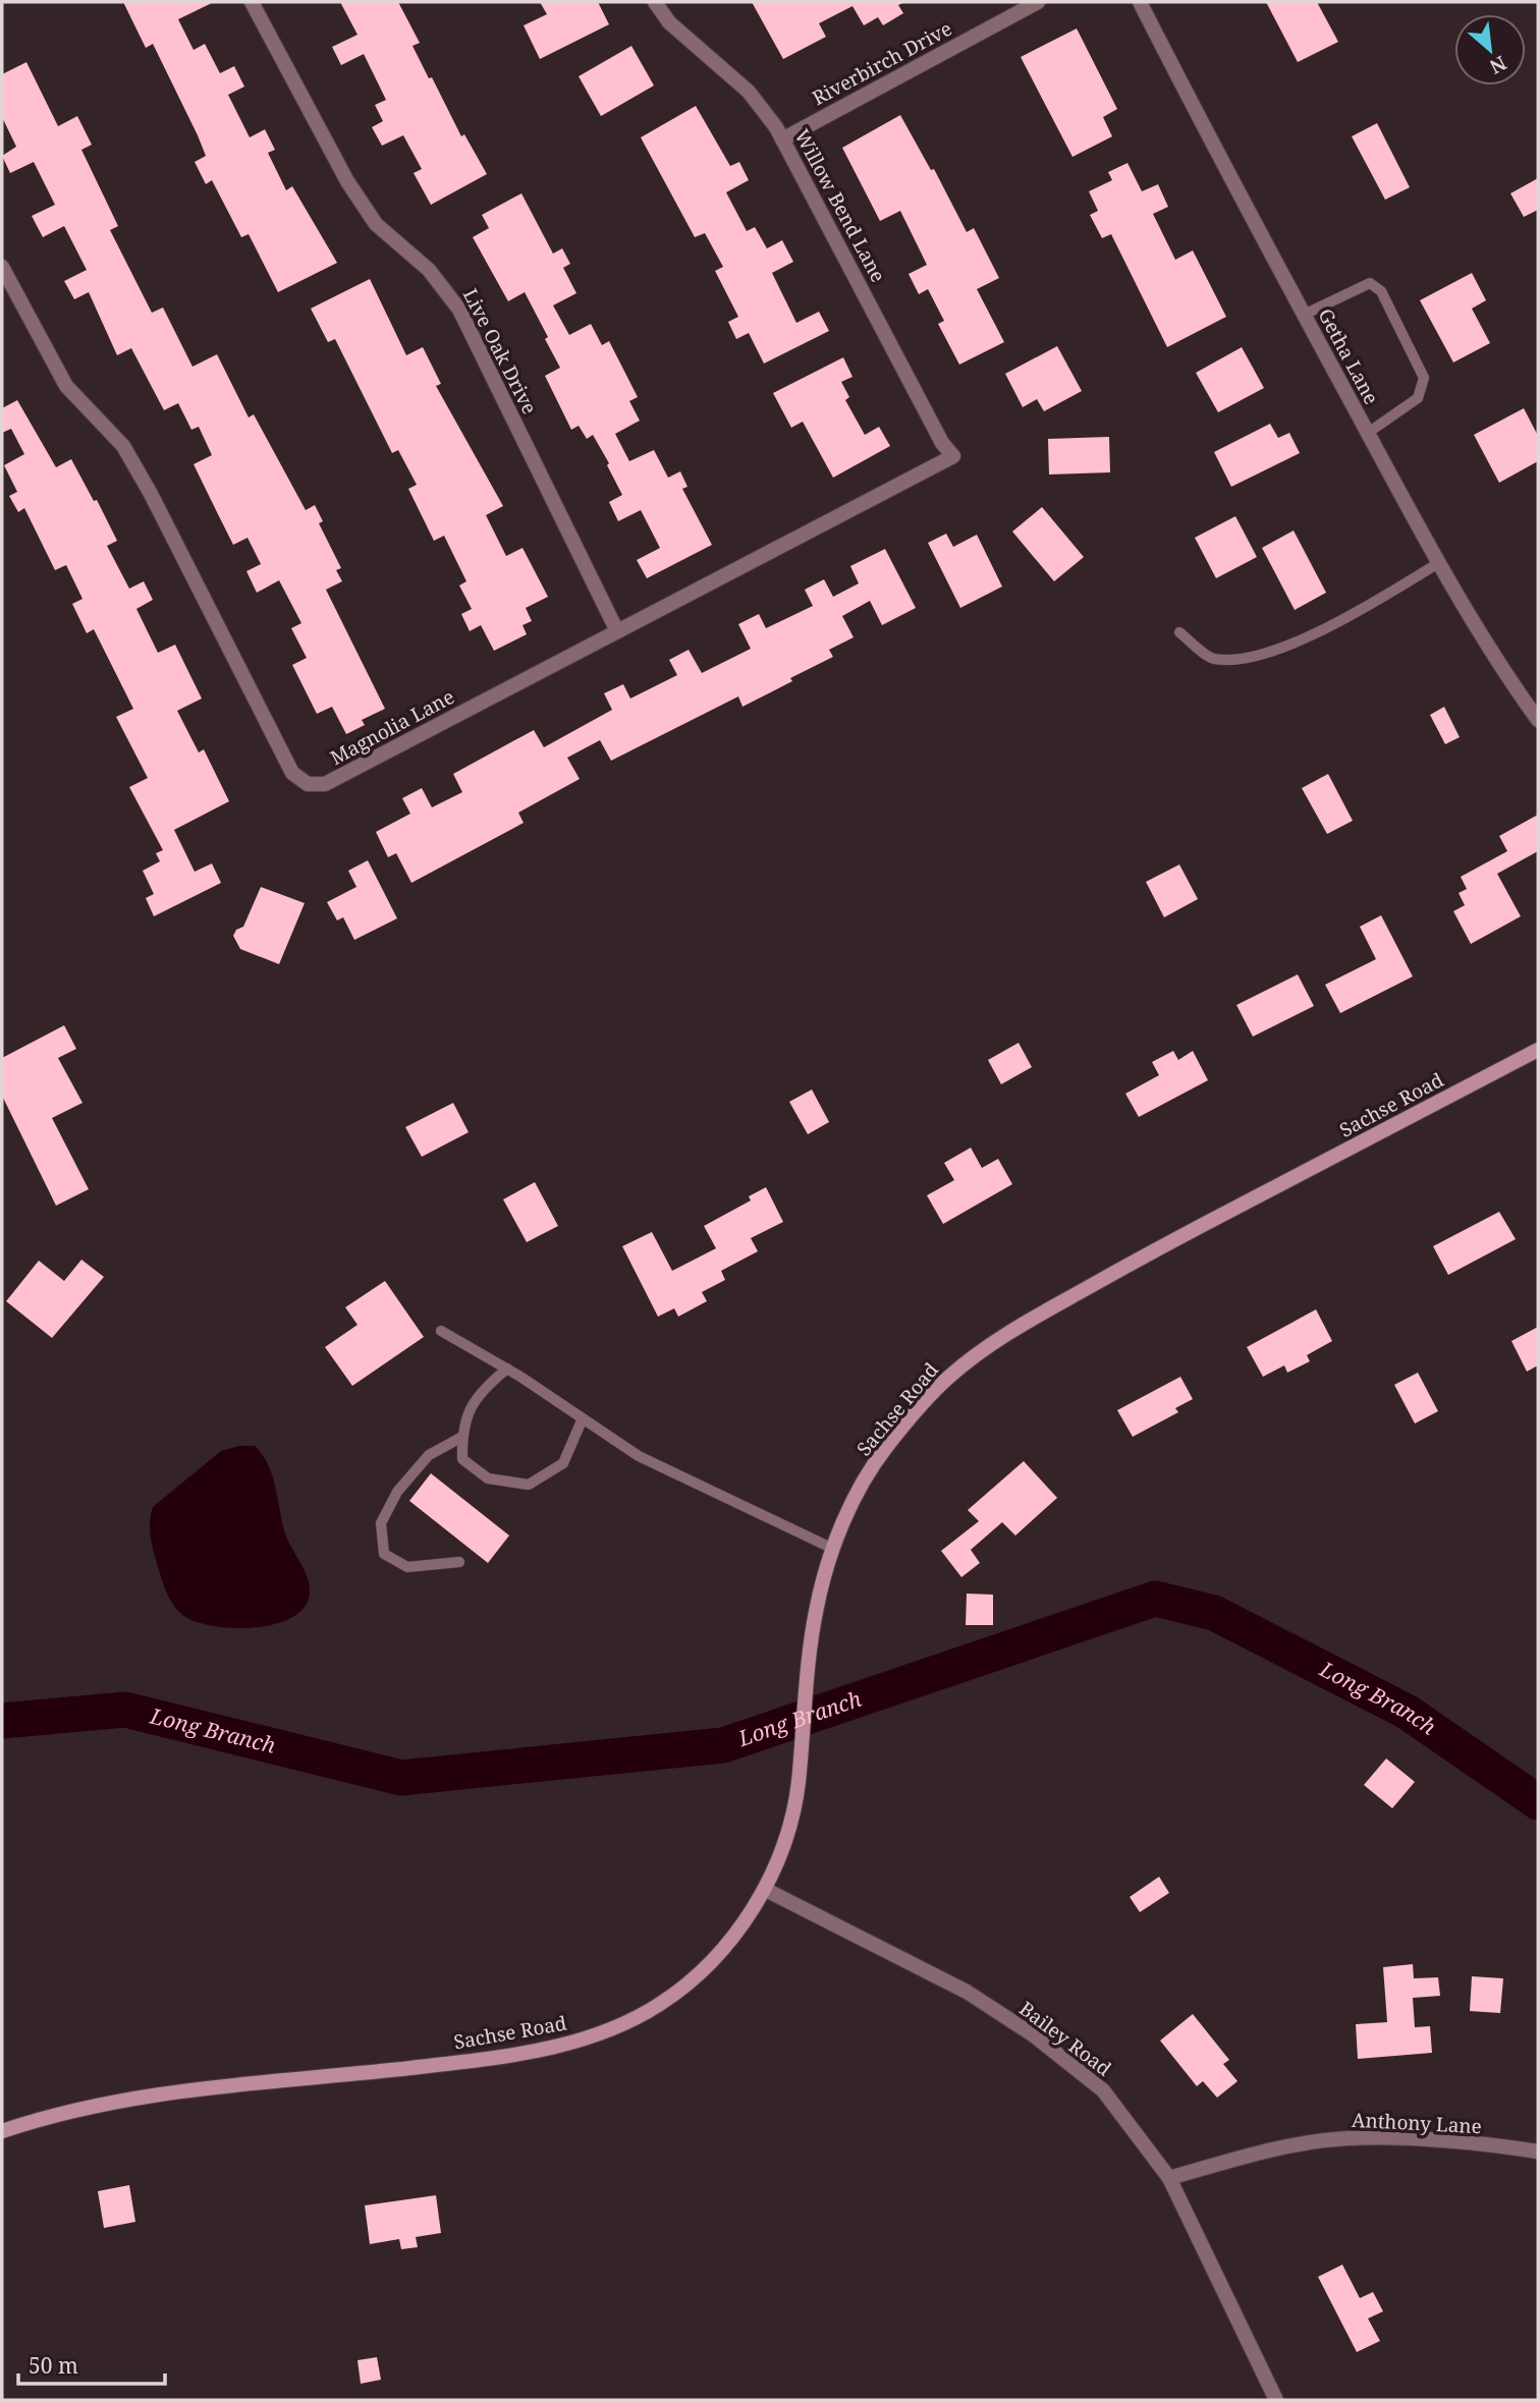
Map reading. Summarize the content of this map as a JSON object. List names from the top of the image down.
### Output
{
  "streets": {
    "main road": ["Sachse Road"],
    "street": [
      "Riverbirch Drive",
      "Willow Bend Lane",
      "Live Oak Drive",
      "Getha Lane",
      "Magnolia Lane",
      "Bailey Road",
      "Anthony Lane"
    ]
  },
  "crossings": [
    ["Riverbirch Drive", "Willow Bend Lane"],
    ["Willow Bend Lane", "Magnolia Lane"],
    ["Live Oak Drive", "Magnolia Lane"],
    ["Sachse Road", "Bailey Road"],
    ["Bailey Road", "Anthony Lane"]
  ],
  "water": ["Long Branch"],
  "scale_bar": "50 m",
  "north": "bottom right"
}
